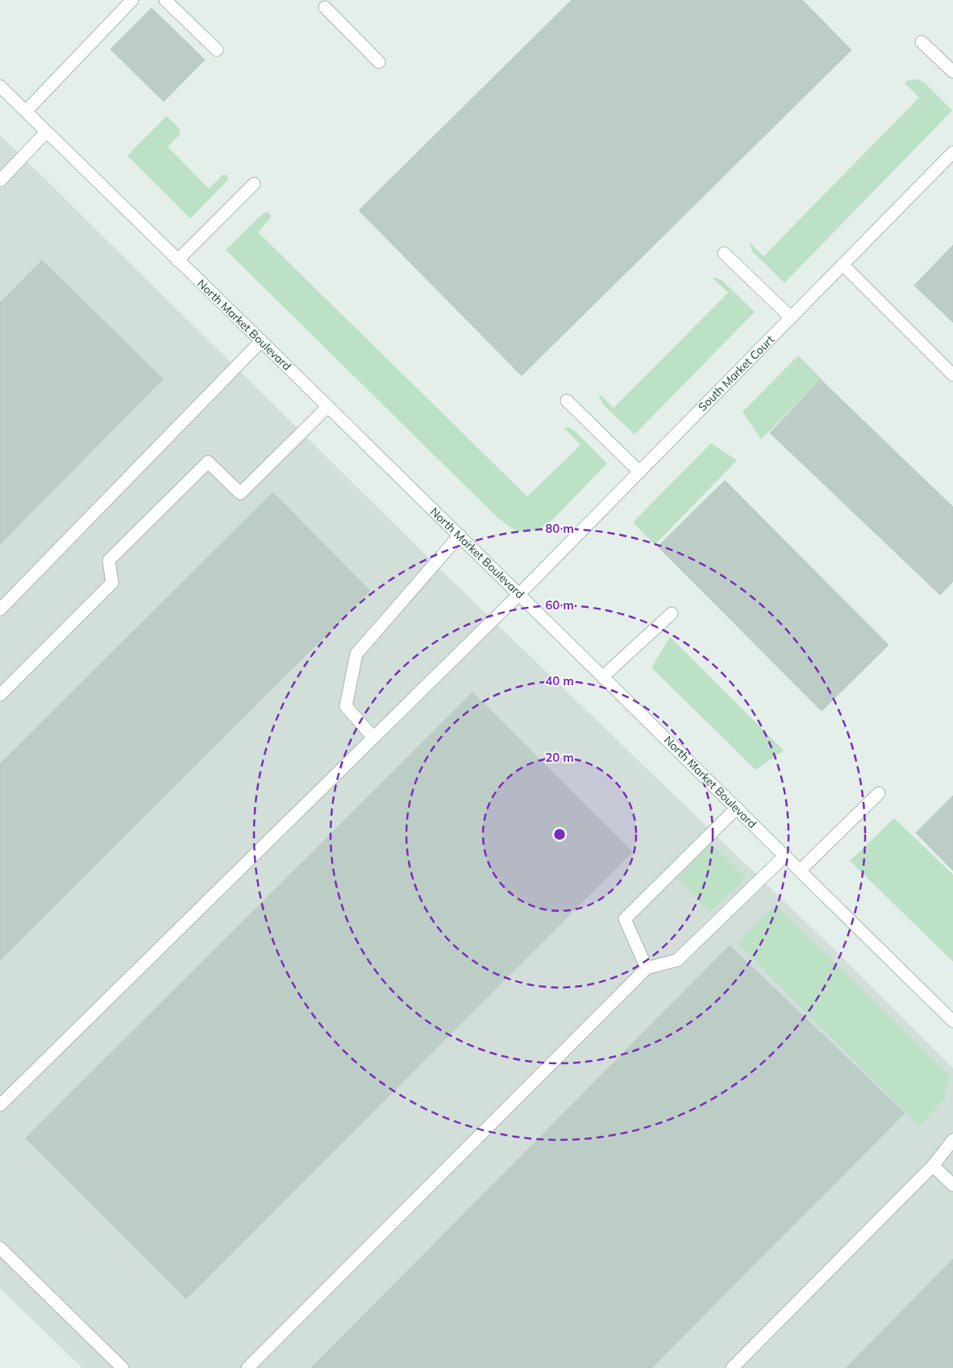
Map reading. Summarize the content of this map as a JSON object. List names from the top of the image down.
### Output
{
  "streets": {
    "main road": ["North Market Boulevard", "South Market Court"]
  },
  "crossings": [
    ["North Market Boulevard", "South Market Court"]
  ],
  "rings": [
    "80 m",
    "60 m",
    "40 m",
    "20 m"
  ]
}
